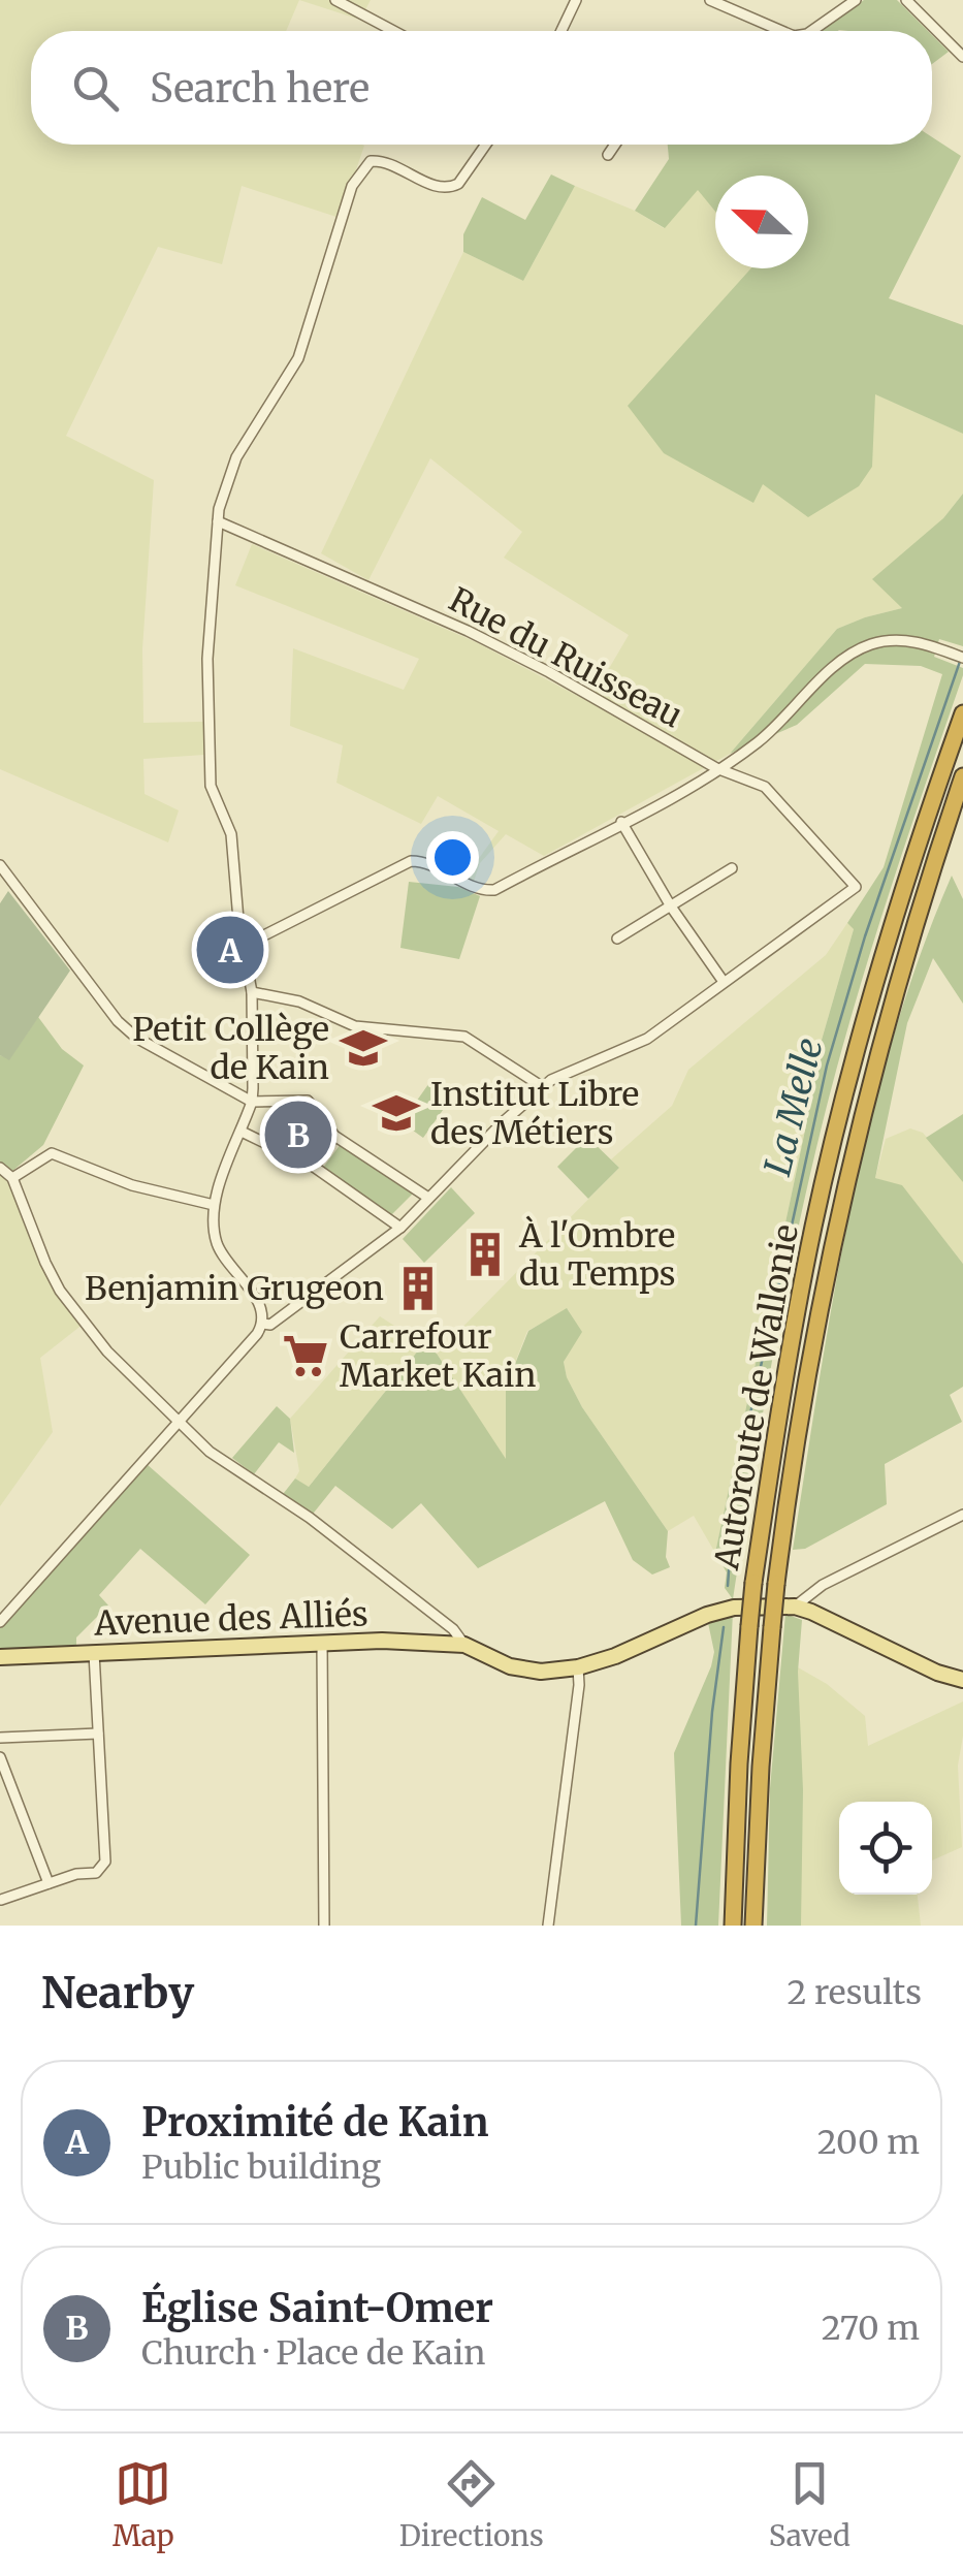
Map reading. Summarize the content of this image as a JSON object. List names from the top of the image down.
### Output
{
  "streets": {
    "highway": ["Autoroute de Wallonie"],
    "main road": ["Avenue des Alliés"],
    "street": ["Rue du Ruisseau"]
  },
  "water": ["La Melle"],
  "places": {
    "school or university": ["Petit Collège de Kain", "Institut Libre des Métiers"],
    "building": ["À l'Ombre du Temps", "Benjamin Grugeon"],
    "supermarket": ["Carrefour Market Kain"]
  },
  "north": "left",
  "page": {
    "search": "Search here",
    "pins": ["A", "B"],
    "heading": ["Nearby", "2 results"],
    "list": [
      {
        "mark": "A",
        "name": "Proximité de Kain",
        "note": "Public building",
        "value": "200 m"
      },
      {
        "mark": "B",
        "name": "Église Saint-Omer",
        "note": "Church · Place de Kain",
        "value": "270 m"
      }
    ],
    "nav": ["Map", "Directions", "Saved"]
  }
}
